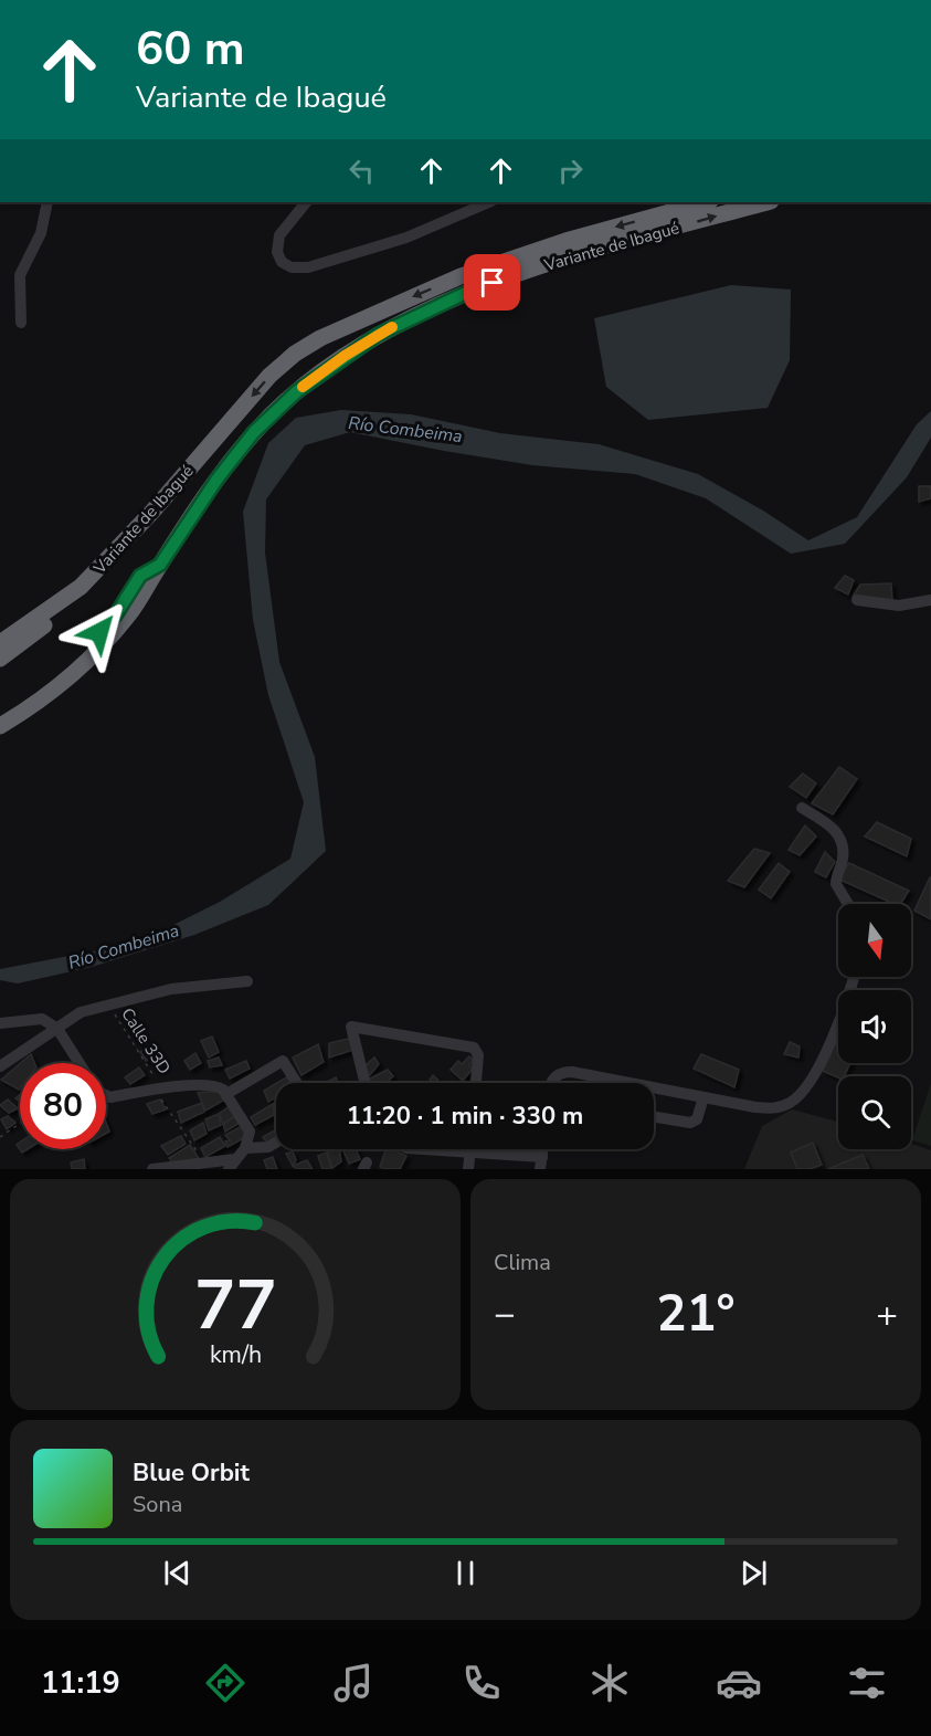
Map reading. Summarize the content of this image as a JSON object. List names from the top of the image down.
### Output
{
  "streets": {
    "highway": ["Variante de Ibagué"],
    "path": ["Calle 33D"]
  },
  "water": ["Río Combeima"],
  "north": "bottom",
  "page": {
    "turn": ["60 m", "Variante de Ibagué"],
    "limit": "80",
    "trip": "11:20 · 1 min · 330 m",
    "tile": "Clima",
    "heat": ["−", "21°", "+"],
    "song": ["Blue Orbit", "Sona"],
    "tabs": "11:19",
    "gauge": ["77", "km/h"]
  }
}
